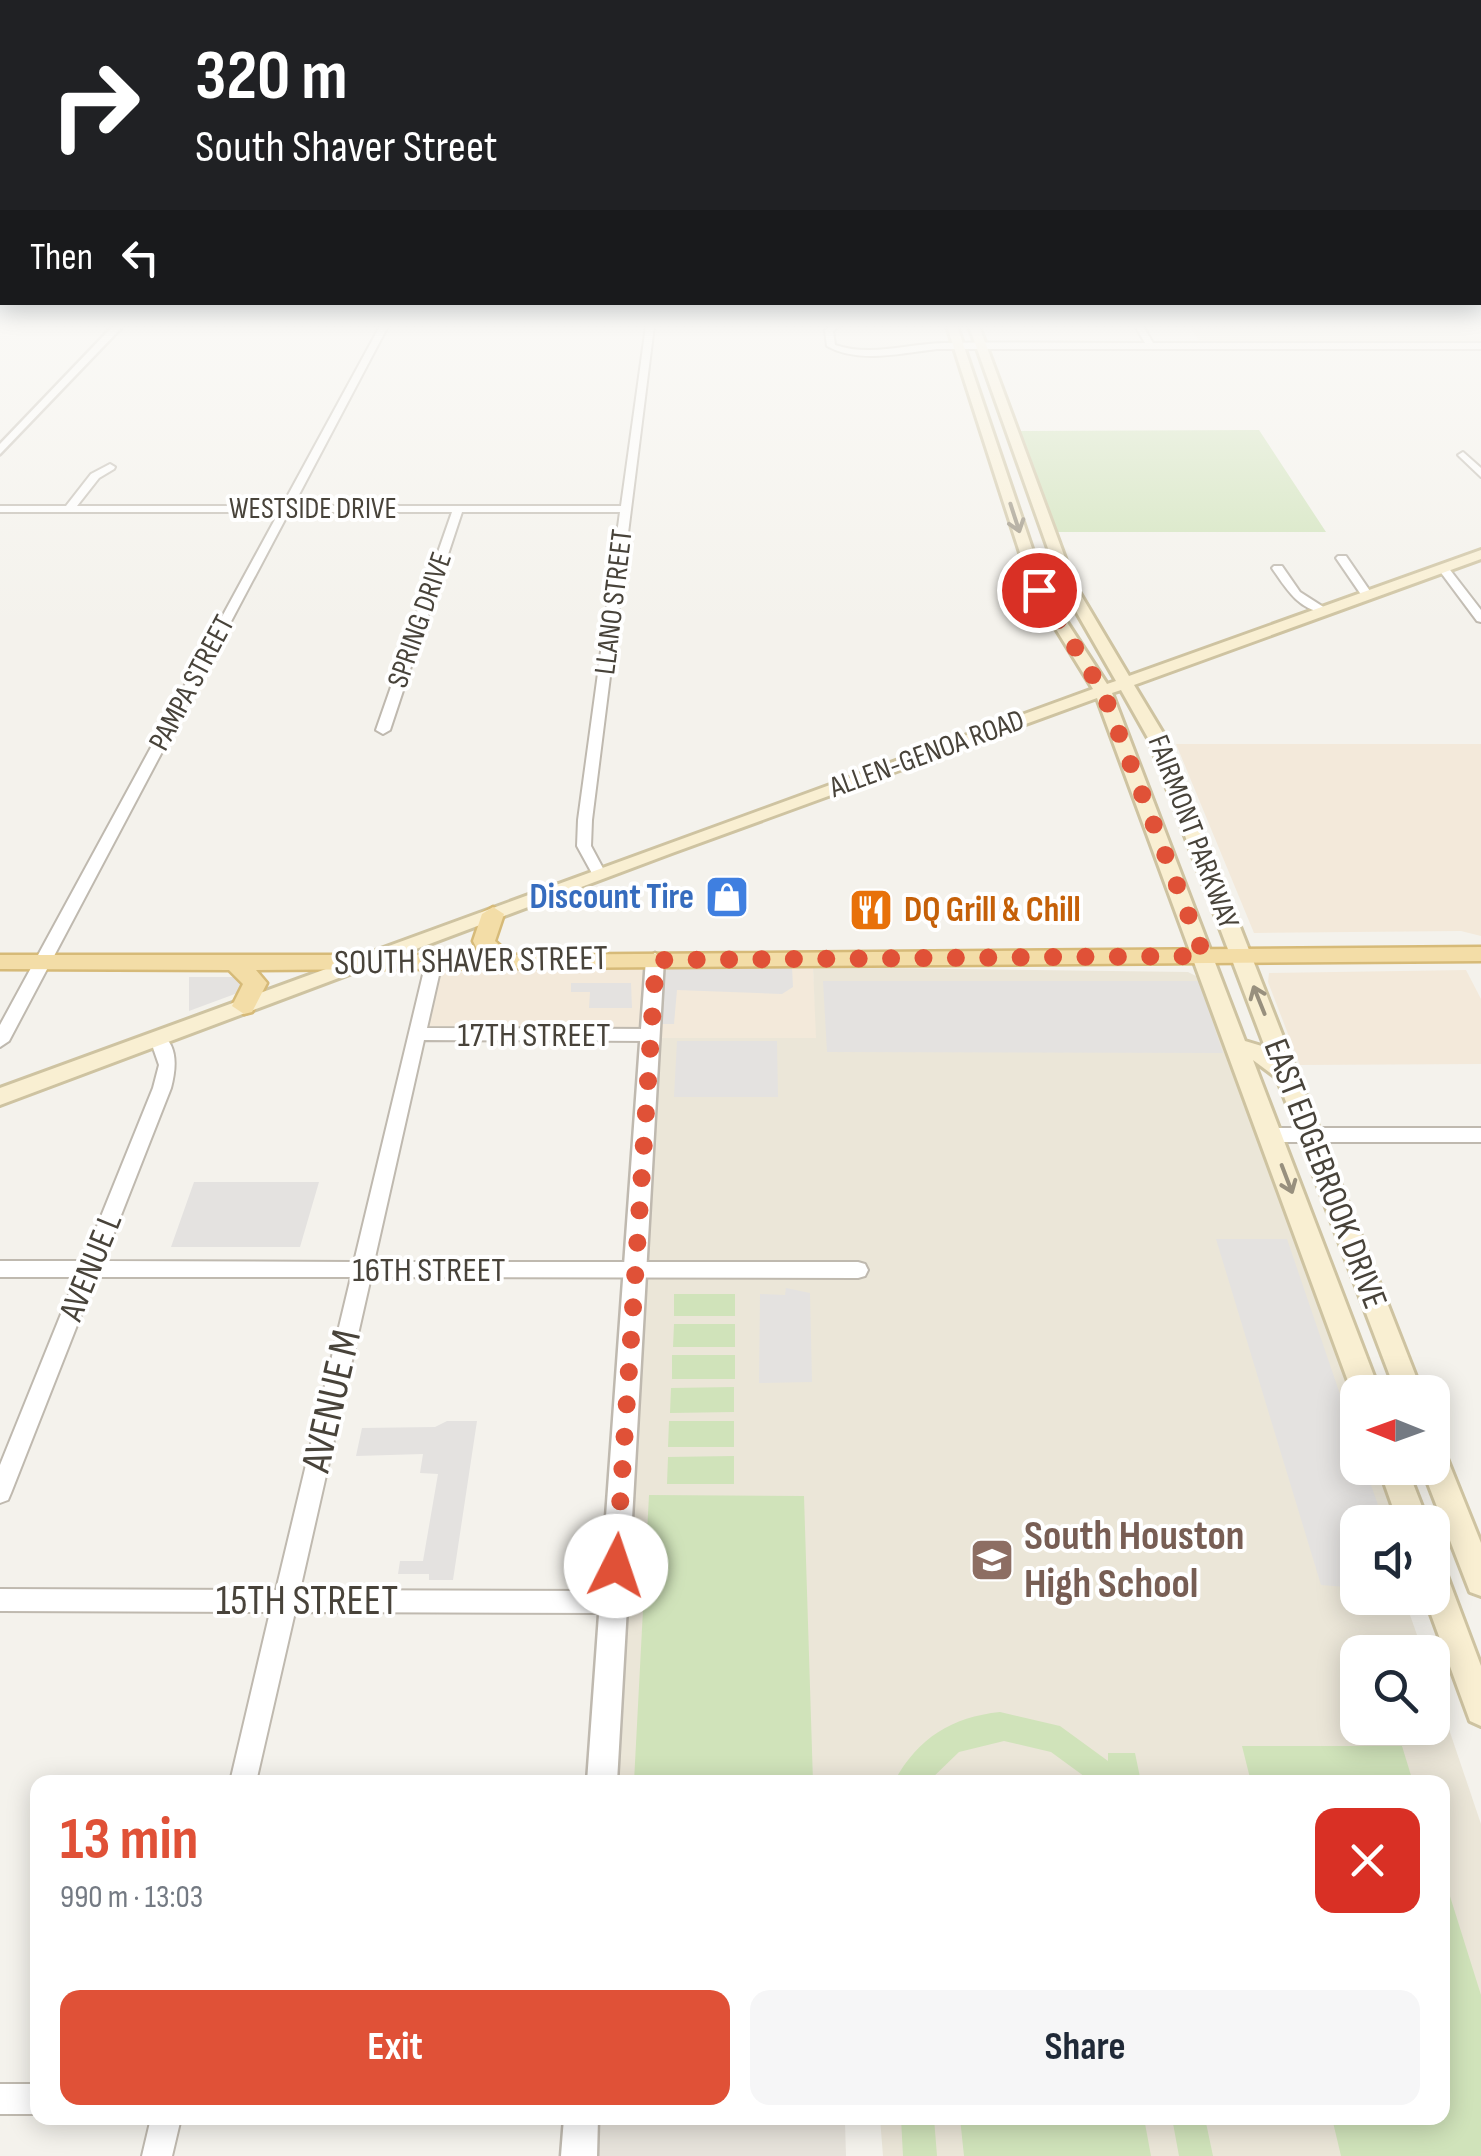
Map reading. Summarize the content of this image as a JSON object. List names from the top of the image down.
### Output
{
  "streets": {
    "main road": [
      "ALLEN-GENOA ROAD",
      "FAIRMONT PARKWAY",
      "SOUTH SHAVER STREET",
      "EAST EDGEBROOK DRIVE"
    ],
    "street": [
      "WESTSIDE DRIVE",
      "LLANO STREET",
      "SPRING DRIVE",
      "PAMPA STREET",
      "17TH STREET",
      "AVENUE L",
      "16TH STREET",
      "AVENUE M",
      "15TH STREET"
    ]
  },
  "crossings": [
    ["WESTSIDE DRIVE", "LLANO STREET"],
    ["WESTSIDE DRIVE", "SPRING DRIVE"],
    ["WESTSIDE DRIVE", "PAMPA STREET"],
    ["LLANO STREET", "ALLEN-GENOA ROAD"],
    ["PAMPA STREET", "SOUTH SHAVER STREET"],
    ["ALLEN-GENOA ROAD", "FAIRMONT PARKWAY"],
    ["ALLEN-GENOA ROAD", "SOUTH SHAVER STREET"],
    ["ALLEN-GENOA ROAD", "AVENUE L"],
    ["FAIRMONT PARKWAY", "SOUTH SHAVER STREET"],
    ["FAIRMONT PARKWAY", "EAST EDGEBROOK DRIVE"],
    ["SOUTH SHAVER STREET", "EAST EDGEBROOK DRIVE"],
    ["SOUTH SHAVER STREET", "AVENUE M"],
    ["17TH STREET", "AVENUE M"],
    ["AVENUE L", "16TH STREET"],
    ["16TH STREET", "AVENUE M"],
    ["AVENUE M", "15TH STREET"]
  ],
  "places": {
    "shop": ["Discount Tire"],
    "restaurant": ["DQ Grill & Chill"],
    "school or university": ["South Houston High School"]
  },
  "north": "left",
  "page": {
    "turn": ["320 m", "South Shaver Street"],
    "then": "Then",
    "heading": ["13 min", "990 m · 13:03"],
    "buttons": ["Exit", "Share"]
  }
}
